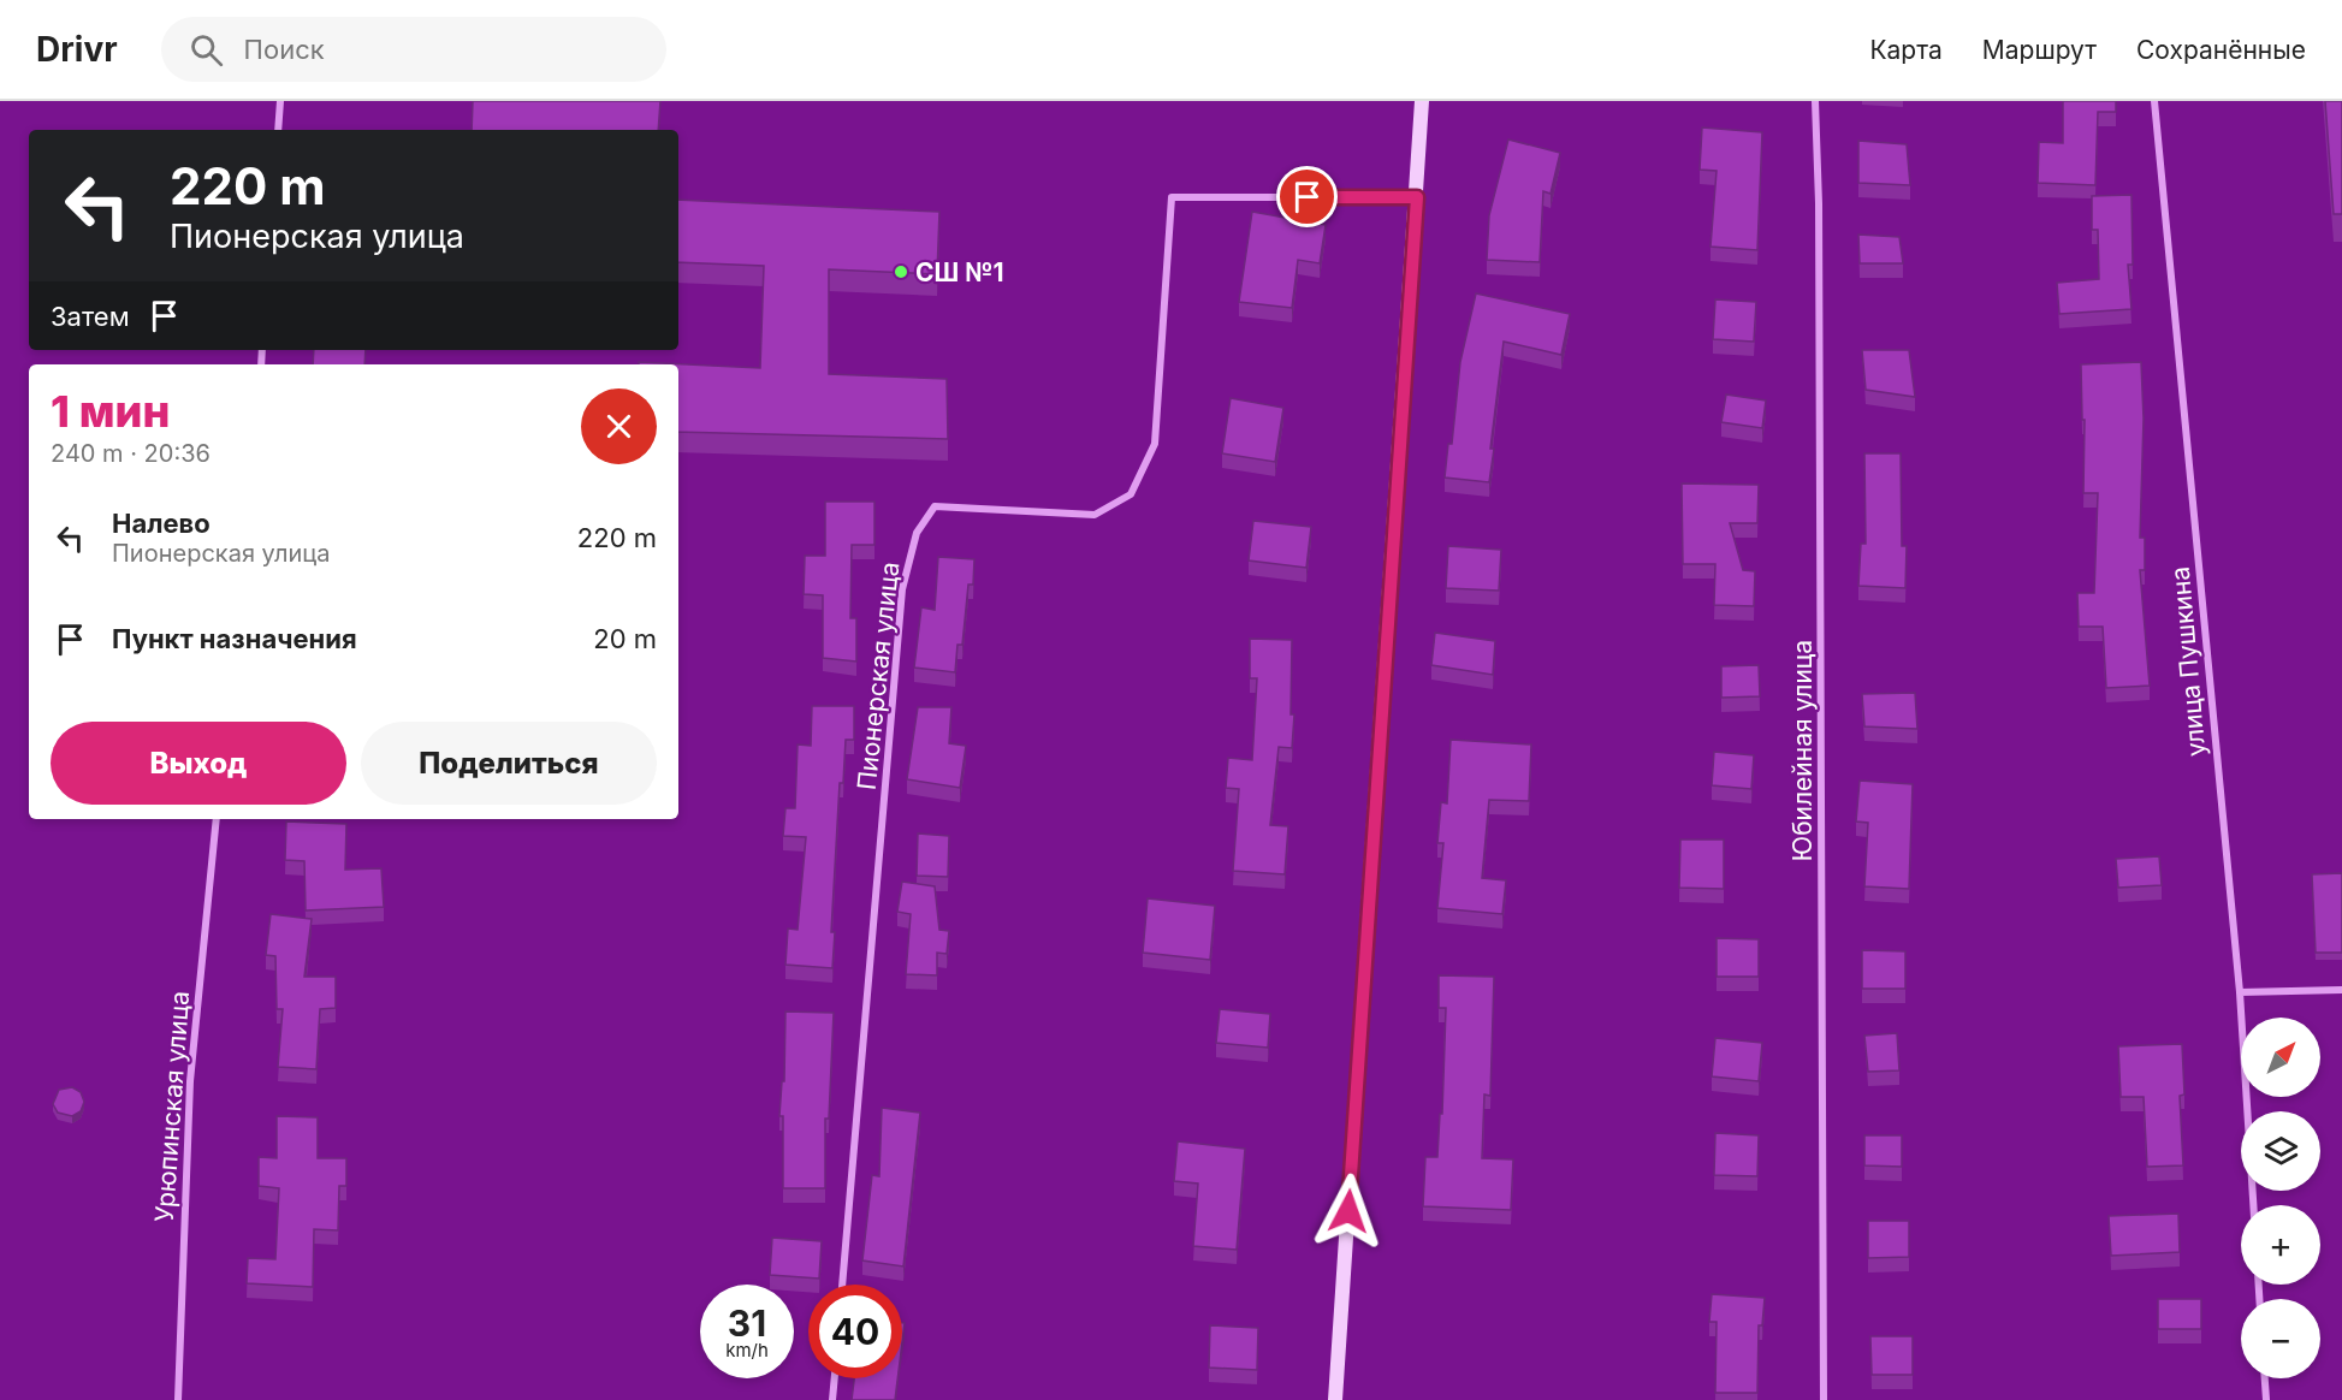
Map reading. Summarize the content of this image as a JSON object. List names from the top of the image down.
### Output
{
  "streets": {
    "street": [
      "улица Пушкина",
      "Пионерская улица",
      "Юбилейная улица",
      "Урюпинская улица"
    ]
  },
  "places": ["СШ №1"],
  "north": "top right",
  "page": {
    "header": "Drivr",
    "search": "Поиск",
    "nav": ["Карта", "Маршрут", "Сохранённые"],
    "turn": ["220 m", "Пионерская улица"],
    "then": "Затем",
    "heading": ["1 мин", "240 m · 20:36"],
    "list": [
      {
        "name": "Налево",
        "note": "Пионерская улица",
        "value": "220 m"
      },
      {
        "name": "Пункт назначения",
        "value": "20 m"
      }
    ],
    "buttons": ["Выход", "Поделиться"],
    "map_buttons": ["+", "−"],
    "speed": "31 km/h",
    "limit": "40"
  }
}
